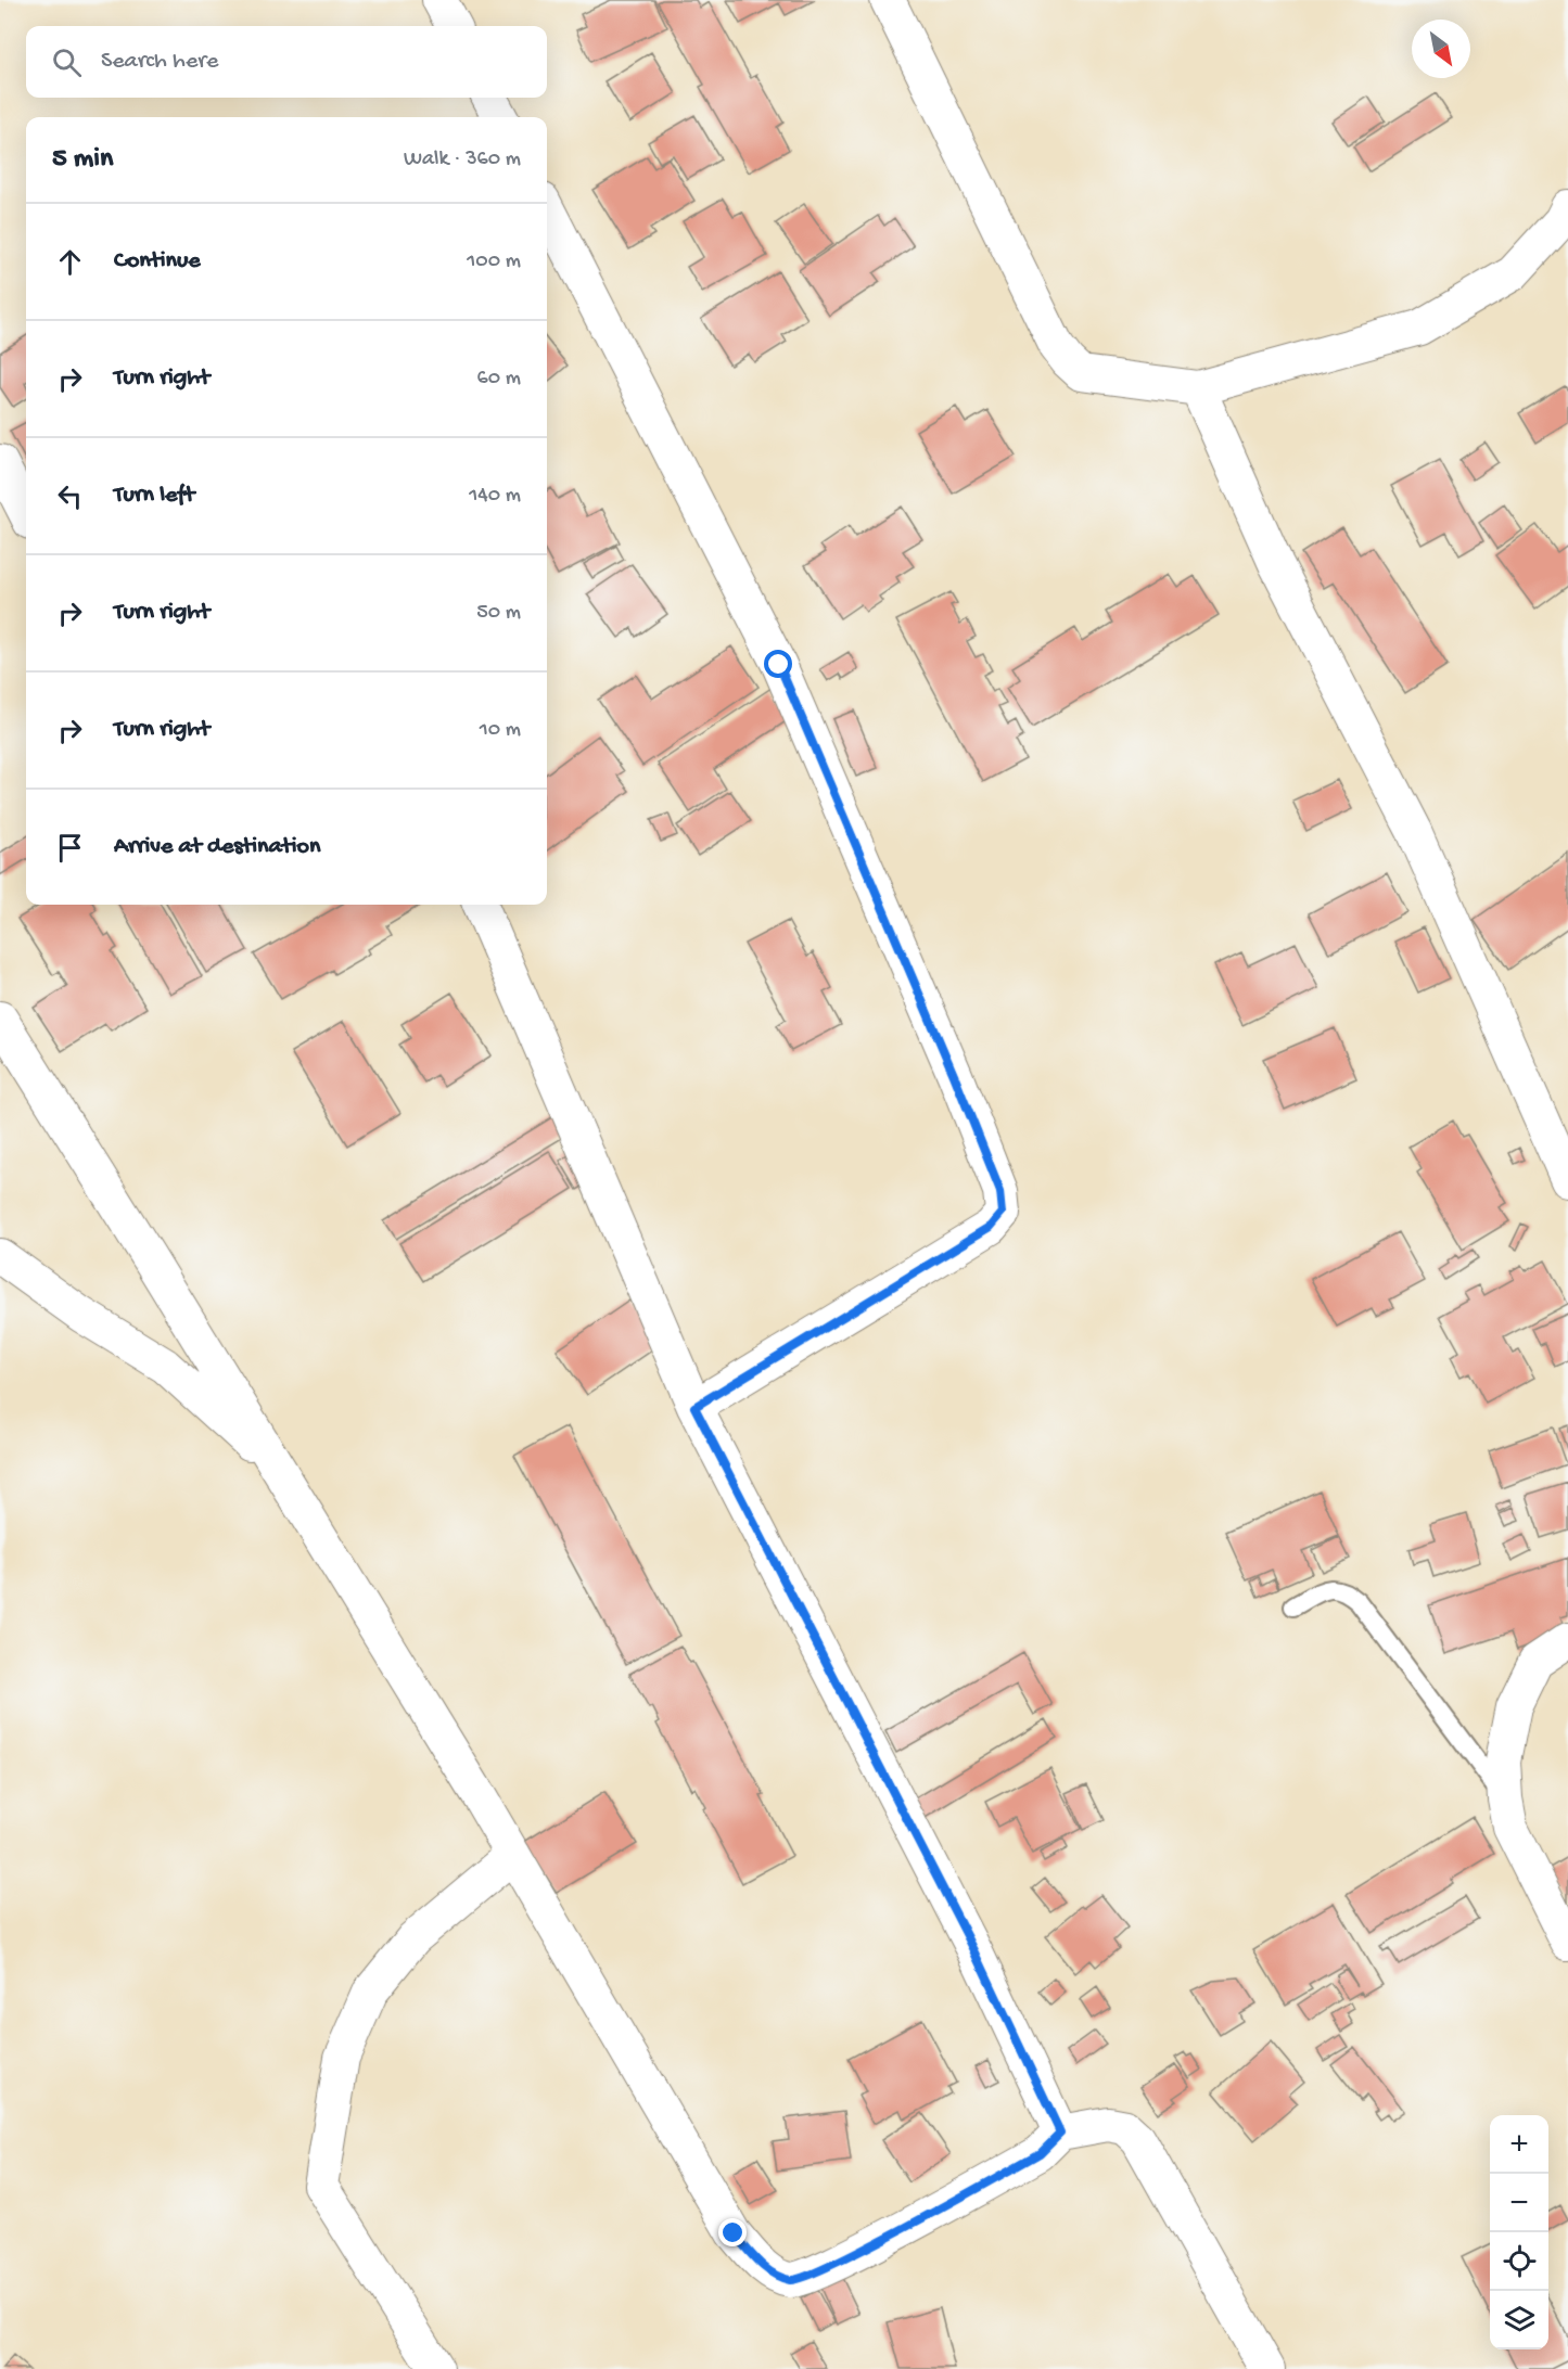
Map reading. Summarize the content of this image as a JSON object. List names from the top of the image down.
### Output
{
  "north": "bottom right",
  "page": {
    "search": "Search here",
    "heading": ["5 min", "Walk · 360 m"],
    "list": [
      ["Continue", "100 m"],
      ["Turn right", "60 m"],
      ["Turn left", "140 m"],
      ["Turn right", "50 m"],
      ["Turn right", "10 m"],
      "Arrive at destination"
    ],
    "map_buttons": ["+", "−"]
  }
}
